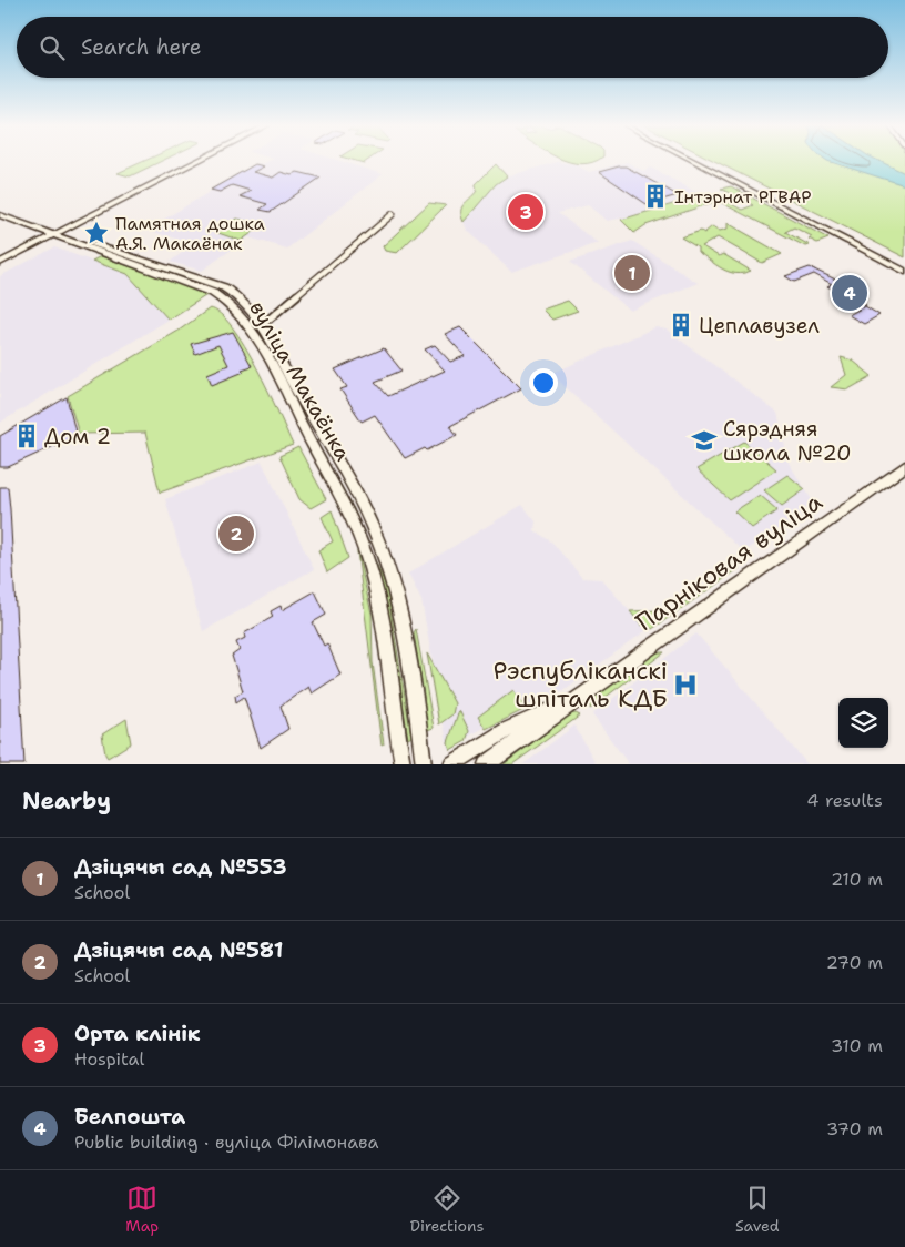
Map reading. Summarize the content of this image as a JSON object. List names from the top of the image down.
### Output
{
  "streets": {
    "main road": ["вуліца Макаёнка", "Парніковая вуліца"]
  },
  "places": {
    "building": ["Інтэрнат РГВАР", "Цеплавузел", "Дом 2"],
    "place": ["Памятная дошка А.Я. Макаёнак"],
    "school or university": ["Сярэдняя школа №20"],
    "hospital": ["Рэспубліканскі шпіталь КДБ"]
  },
  "page": {
    "search": "Search here",
    "pins": [
      "3",
      "1",
      "4",
      "2"
    ],
    "heading": ["Nearby", "4 results"],
    "list": [
      {
        "mark": "1",
        "name": "Дзіцячы сад №553",
        "note": "School",
        "value": "210 m"
      },
      {
        "mark": "2",
        "name": "Дзіцячы сад №581",
        "note": "School",
        "value": "270 m"
      },
      {
        "mark": "3",
        "name": "Орта клінік",
        "note": "Hospital",
        "value": "310 m"
      },
      {
        "mark": "4",
        "name": "Белпошта",
        "note": "Public building · вуліца Філімонава",
        "value": "370 m"
      }
    ],
    "nav": ["Map", "Directions", "Saved"]
  }
}
